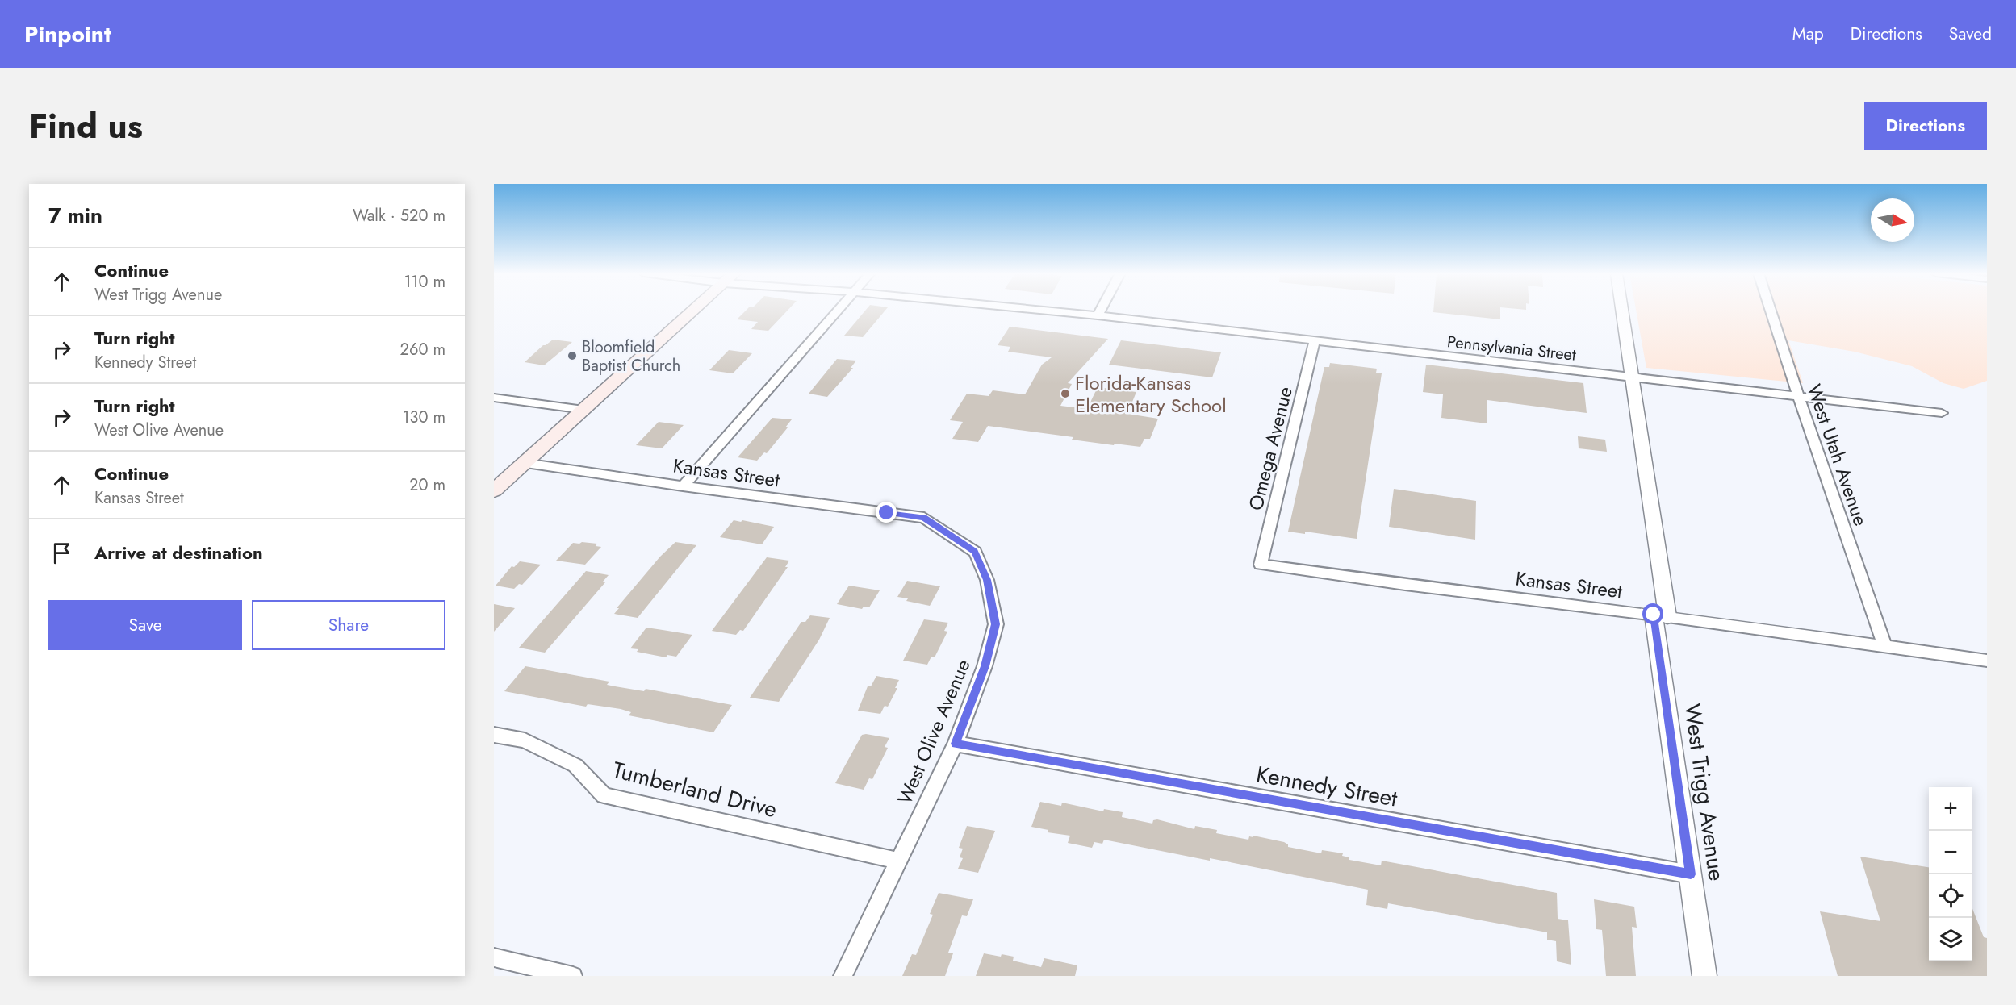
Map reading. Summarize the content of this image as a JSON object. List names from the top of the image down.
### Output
{
  "streets": {
    "street": [
      "Pennsylvania Street",
      "Omega Avenue",
      "West Utah Avenue",
      "Kansas Street",
      "West Olive Avenue",
      "Kennedy Street",
      "Tumberland Drive",
      "West Trigg Avenue"
    ]
  },
  "crossings": [
    ["Pennsylvania Street", "Omega Avenue"],
    ["Pennsylvania Street", "West Utah Avenue"],
    ["Pennsylvania Street", "West Trigg Avenue"],
    ["Omega Avenue", "Kansas Street"],
    ["West Utah Avenue", "Kansas Street"],
    ["Kansas Street", "West Olive Avenue"],
    ["Kansas Street", "West Trigg Avenue"],
    ["West Olive Avenue", "Kennedy Street"],
    ["West Olive Avenue", "Tumberland Drive"],
    ["Kennedy Street", "West Trigg Avenue"]
  ],
  "places": ["Bloomfield Baptist Church", "Florida-Kansas Elementary School"],
  "north": "right",
  "page": {
    "header": "Pinpoint",
    "nav": ["Map", "Directions", "Saved"],
    "title": "Find us",
    "buttons": [
      "Directions",
      ["Save", "Share"]
    ],
    "heading": ["7 min", "Walk · 520 m"],
    "list": [
      ["Continue", "West Trigg Avenue", "110 m"],
      ["Turn right", "Kennedy Street", "260 m"],
      ["Turn right", "West Olive Avenue", "130 m"],
      ["Continue", "Kansas Street", "20 m"],
      "Arrive at destination"
    ],
    "map_buttons": ["+", "−"]
  }
}
